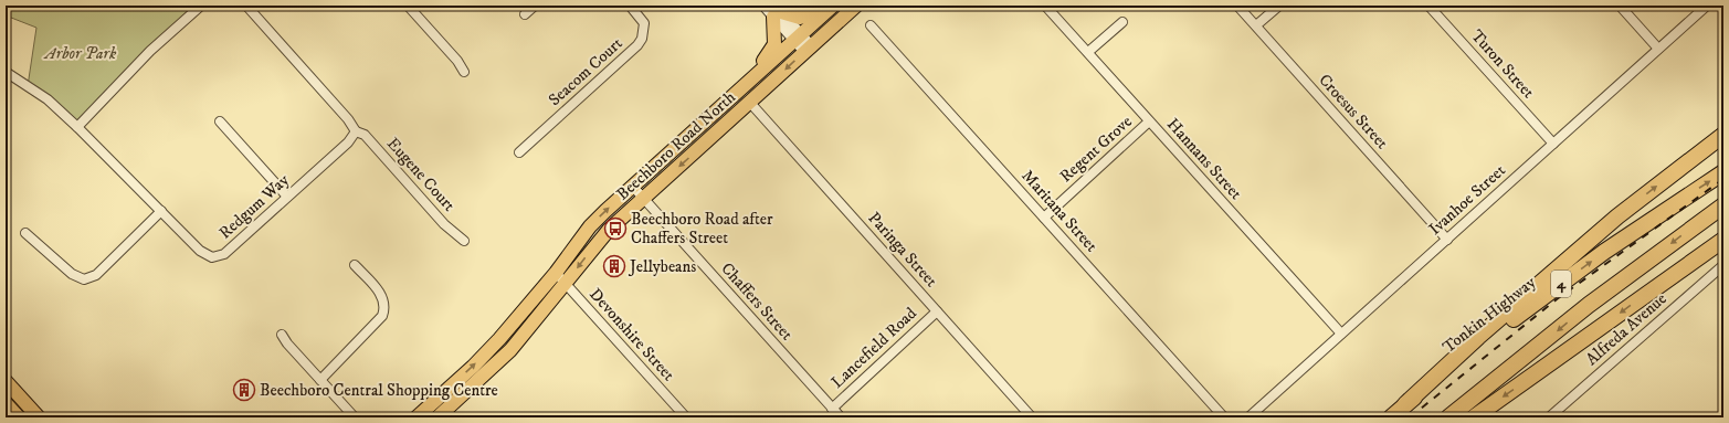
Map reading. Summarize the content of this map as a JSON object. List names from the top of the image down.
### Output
{
  "streets": {
    "highway": ["4", "Tonkin Highway"],
    "main road": ["Beechboro Road North"],
    "street": [
      "Turon Street",
      "Seacom Court",
      "Croesus Street",
      "Regent Grove",
      "Hannans Street",
      "Eugene Court",
      "Ivanhoe Street",
      "Redgum Way",
      "Maritana Street",
      "Paringa Street",
      "Chaffers Street",
      "Alfreda Avenue",
      "Devonshire Street",
      "Lancefield Road"
    ]
  },
  "crossings": [
    ["Turon Street", "Ivanhoe Street"],
    ["Croesus Street", "Ivanhoe Street"],
    ["Beechboro Road North", "Paringa Street"],
    ["Beechboro Road North", "Chaffers Street"],
    ["Beechboro Road North", "Devonshire Street"],
    ["Regent Grove", "Hannans Street"],
    ["Regent Grove", "Maritana Street"],
    ["Hannans Street", "Ivanhoe Street"],
    ["Eugene Court", "Redgum Way"],
    ["Paringa Street", "Lancefield Road"],
    ["Chaffers Street", "Lancefield Road"]
  ],
  "parks": ["Arbor Park"],
  "places": {
    "bus stop": ["Beechboro Road after Chaffers Street"],
    "building": ["Jellybeans", "Beechboro Central Shopping Centre"]
  }
}
